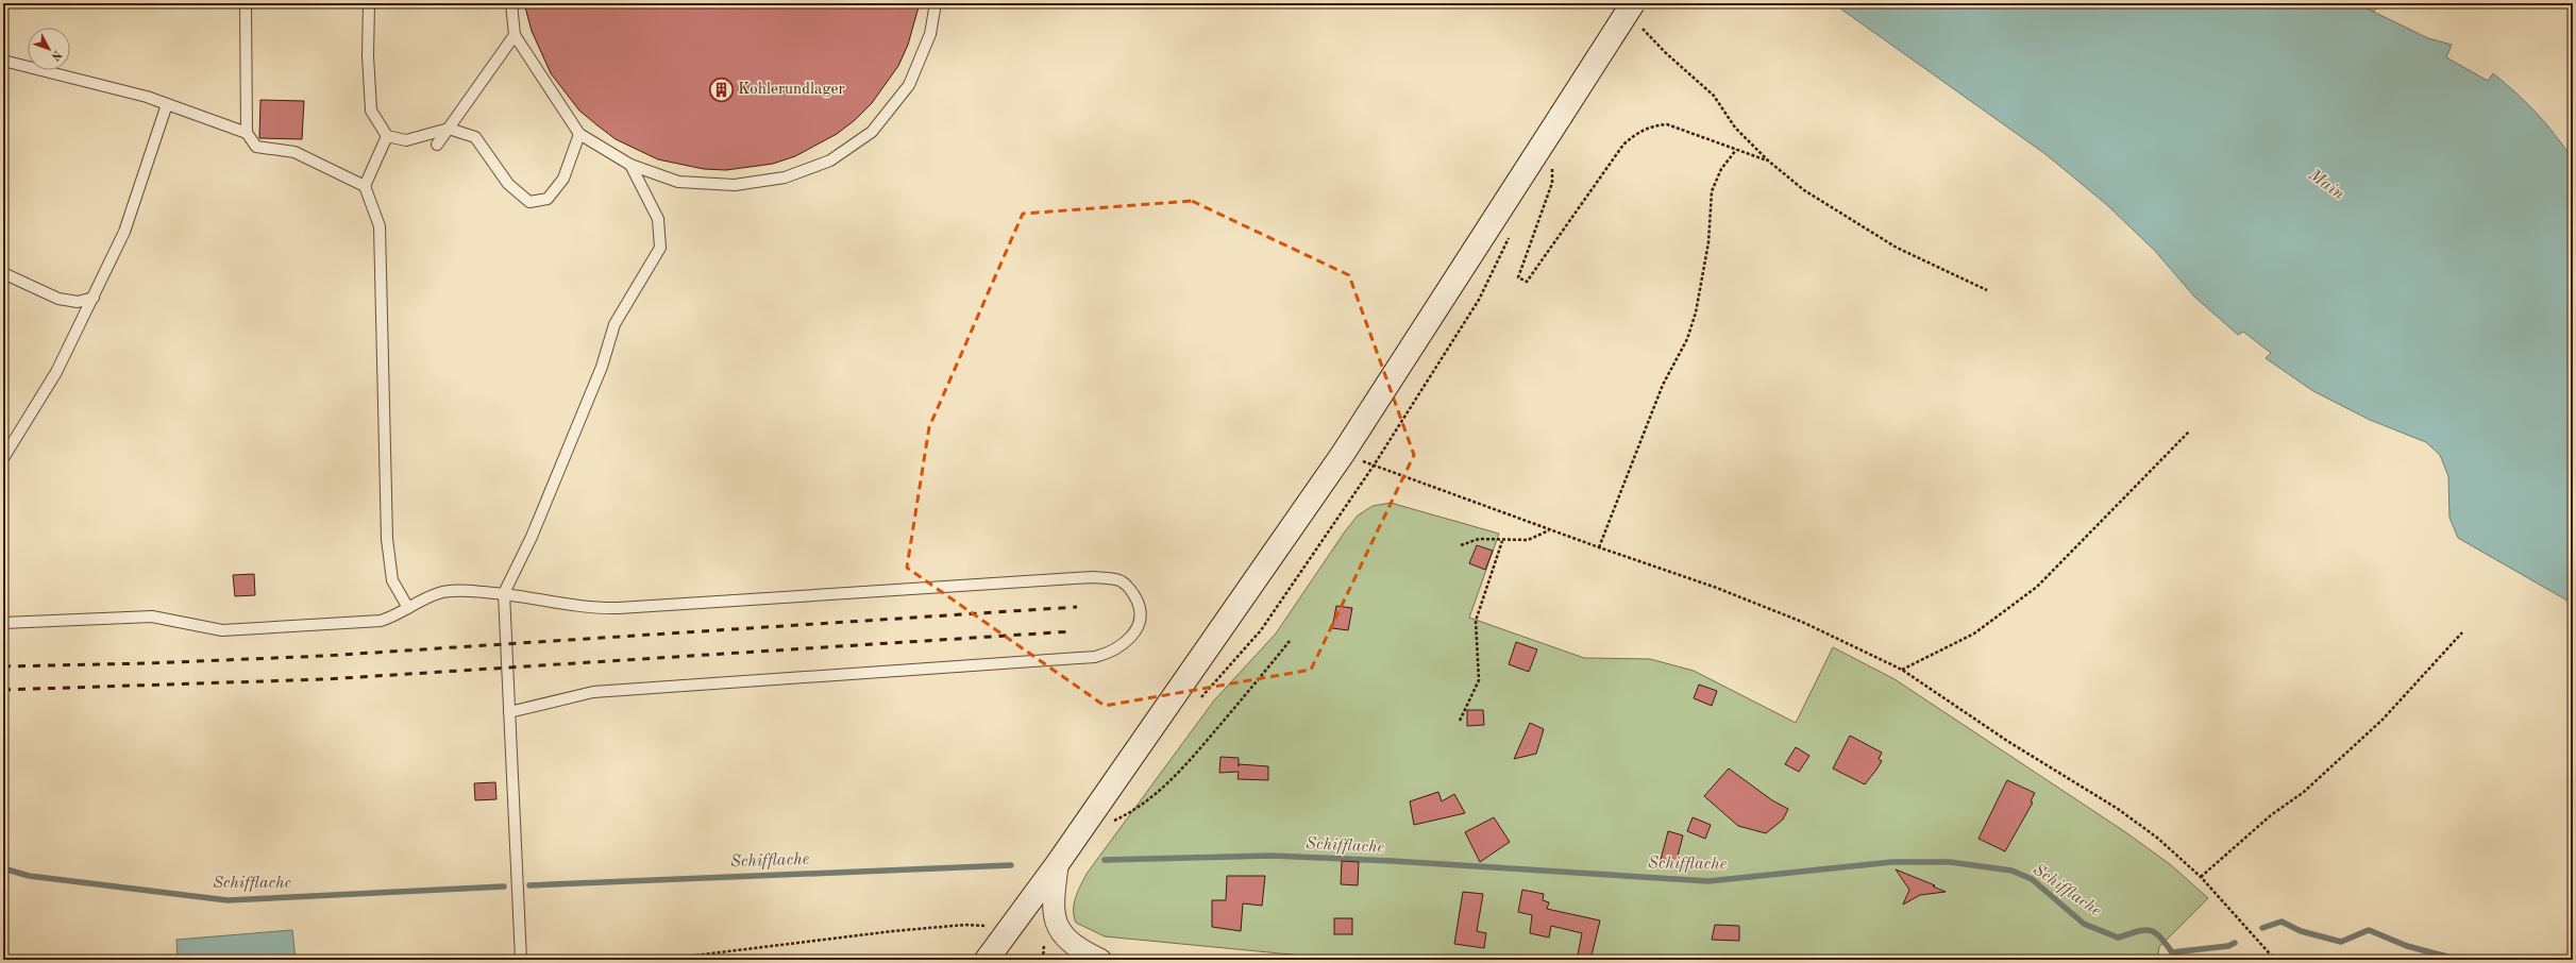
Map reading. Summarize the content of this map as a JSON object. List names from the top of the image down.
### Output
{
  "water": ["Main", "Schifflache"],
  "places": {
    "building": ["Kohlerundlager"]
  },
  "north": "bottom right"
}
